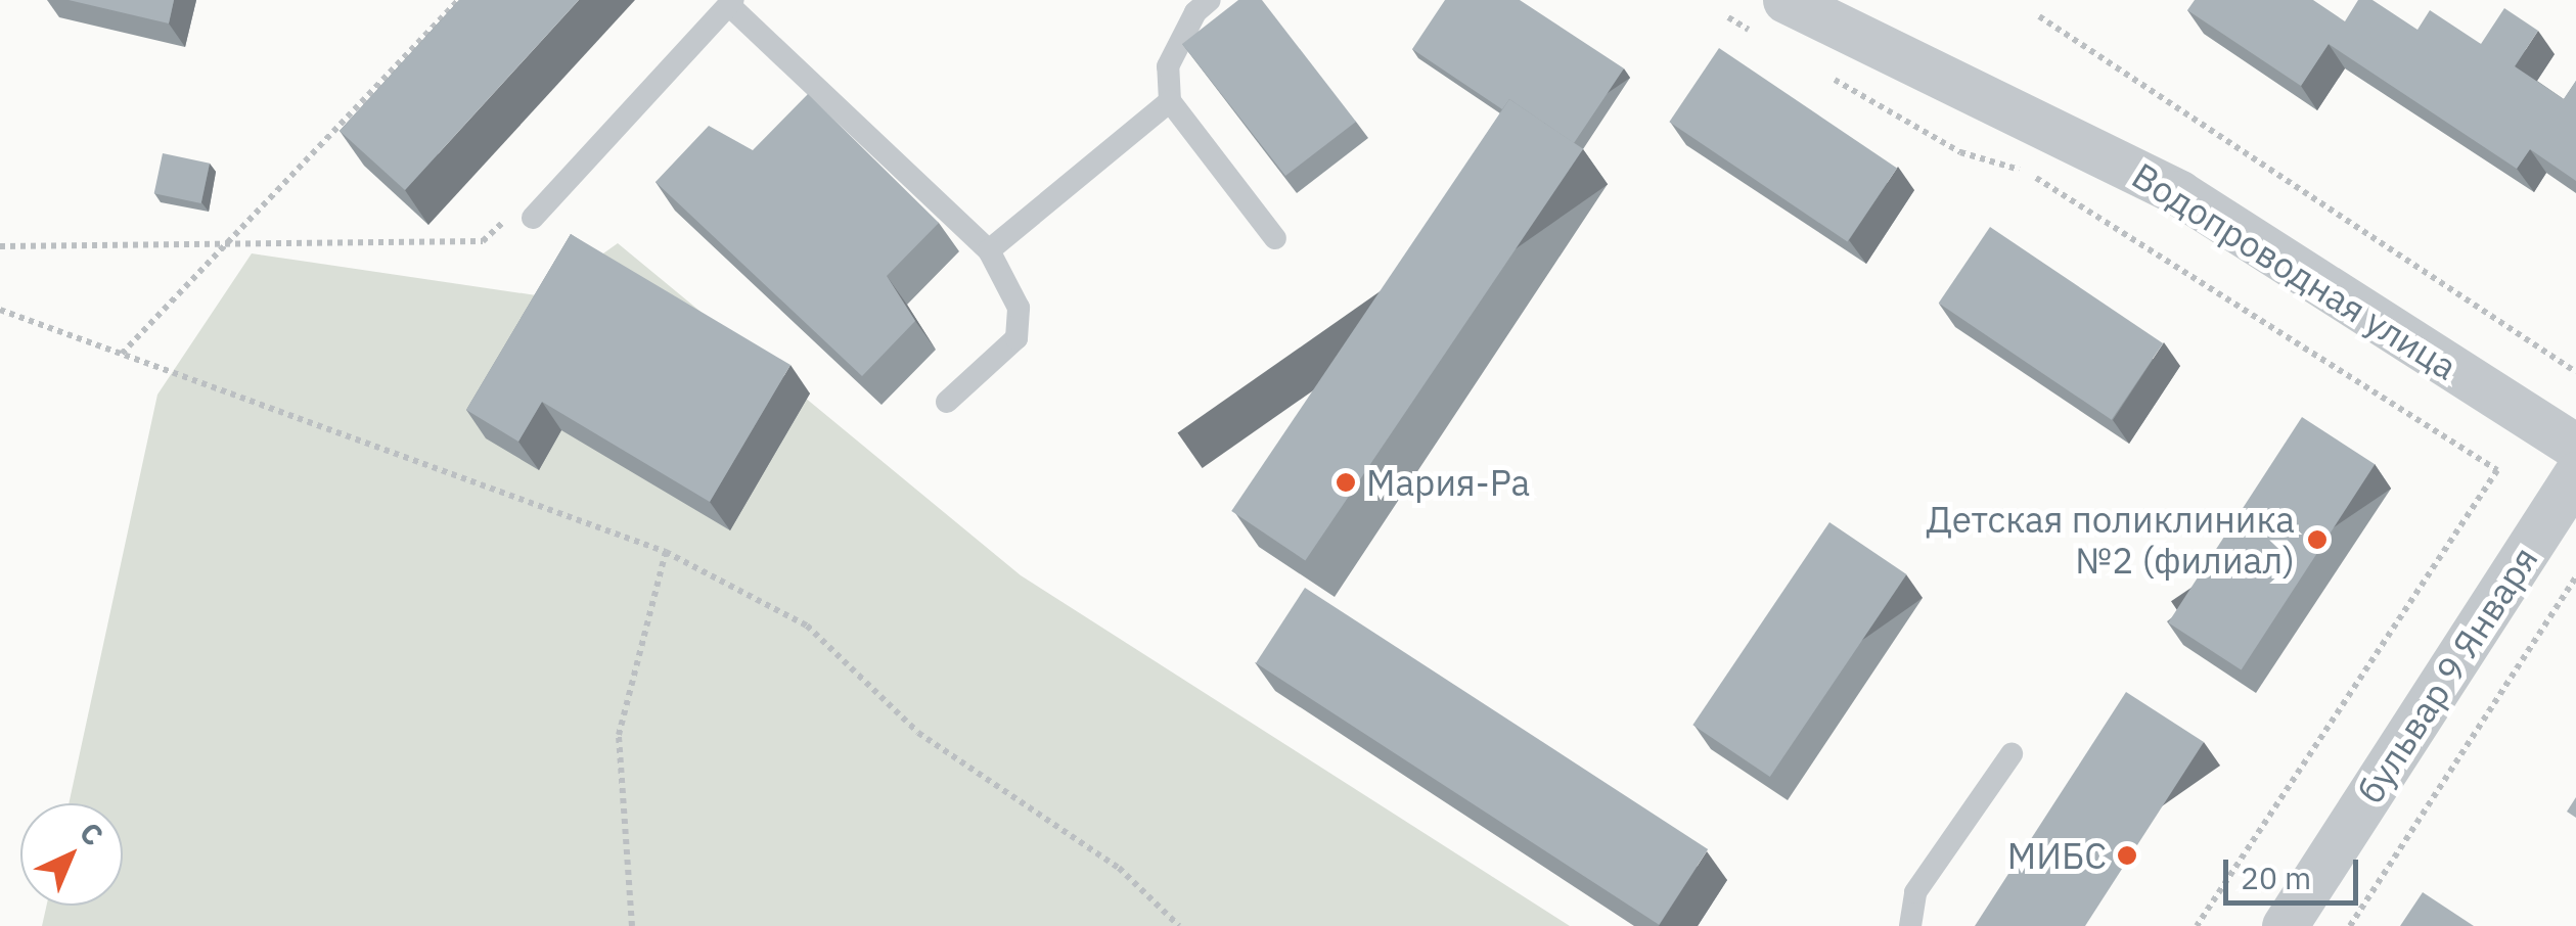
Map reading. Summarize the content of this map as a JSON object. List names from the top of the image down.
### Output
{
  "streets": {
    "street": ["Водопроводная улица", "бульвар 9 Января"]
  },
  "places": ["Мария-Ра", "Детская поликлиника №2 (филиал)", "МИБС"],
  "scale_bar": "20 m",
  "north": "top right"
}
